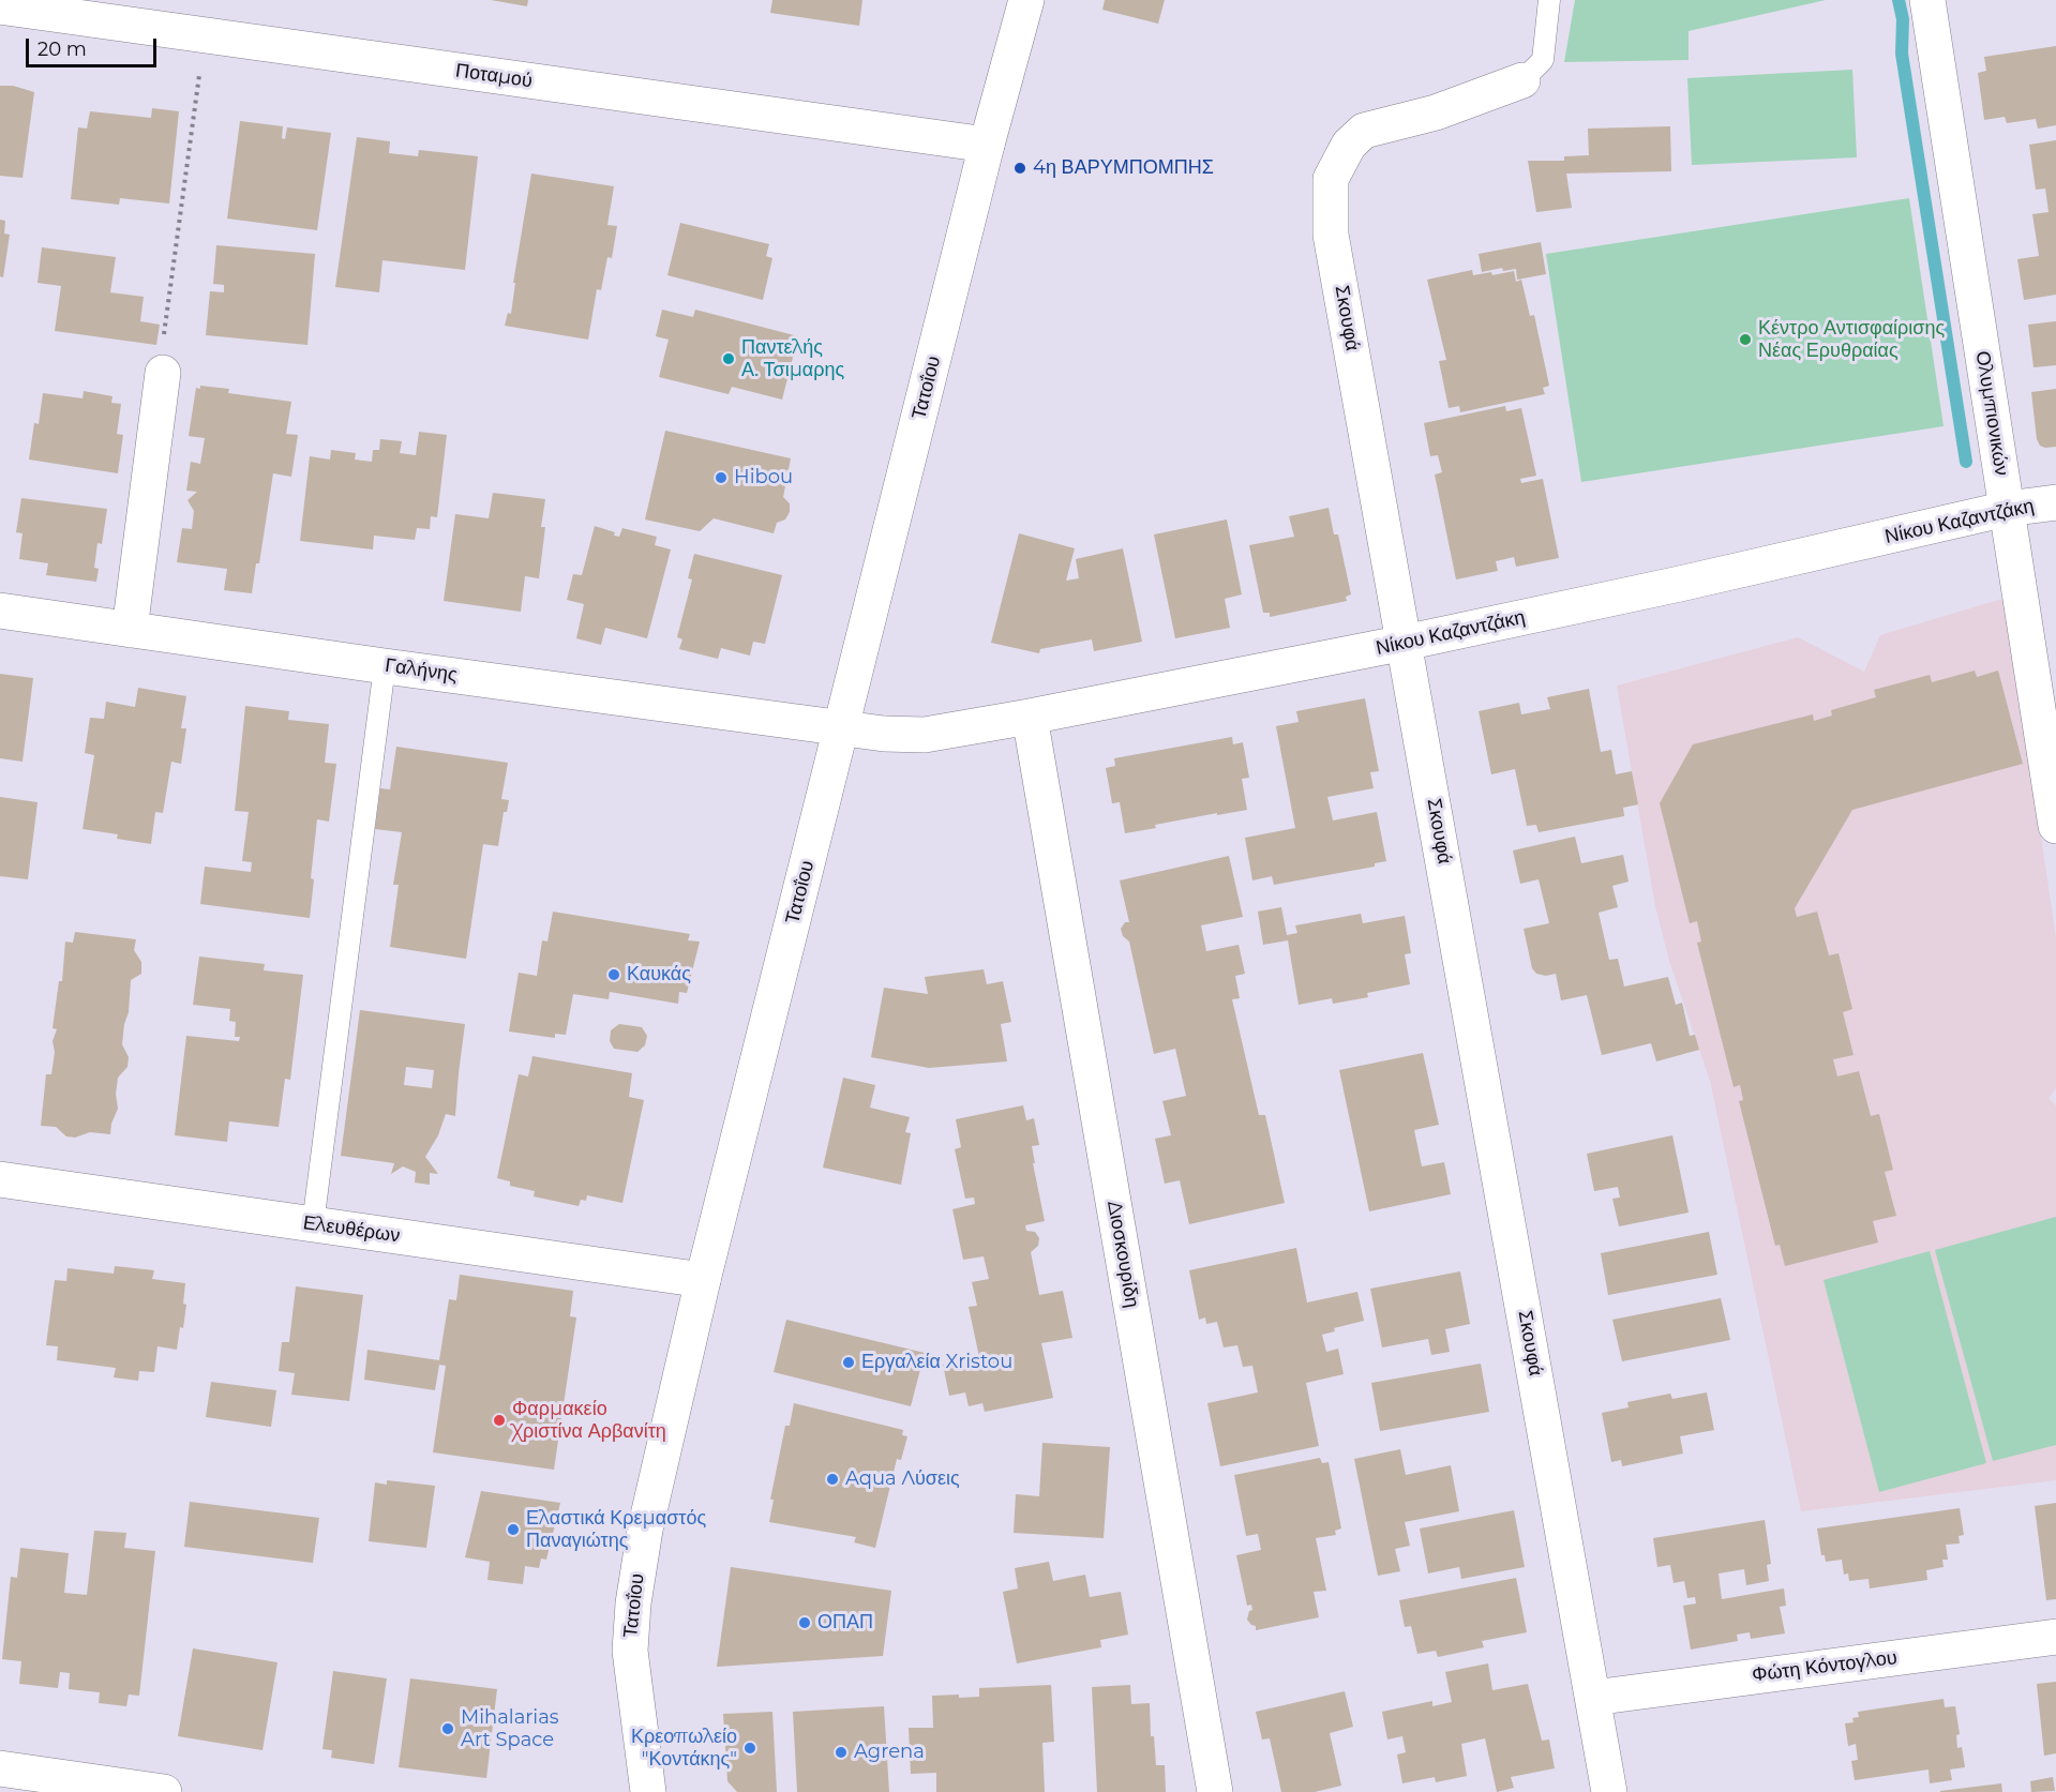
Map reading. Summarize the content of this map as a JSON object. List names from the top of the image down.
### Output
{
  "streets": {
    "street": [
      "Ποταμού",
      "Σκουφά",
      "Τατοΐου",
      "Ολυμπιονικών",
      "Νίκου Καζαντζάκη",
      "Γαλήνης",
      "Ελευθέρων",
      "Διοσκουρίδη",
      "Φώτη Κόντογλου"
    ]
  },
  "crossings": [
    ["Ποταμού", "Τατοΐου"],
    ["Σκουφά", "Νίκου Καζαντζάκη"],
    ["Σκουφά", "Φώτη Κόντογλου"],
    ["Τατοΐου", "Νίκου Καζαντζάκη"],
    ["Τατοΐου", "Γαλήνης"],
    ["Τατοΐου", "Ελευθέρων"],
    ["Ολυμπιονικών", "Νίκου Καζαντζάκη"],
    ["Νίκου Καζαντζάκη", "Γαλήνης"],
    ["Νίκου Καζαντζάκη", "Διοσκουρίδη"]
  ],
  "places": [
    "4η ΒΑΡΥΜΠΟΜΠΗΣ",
    "Κέντρο Αντισφαίρισης Νέας Ερυθραίας",
    "Παντελής Α. Τσιμαρης",
    "Hibou",
    "Καυκάς",
    "Εργαλεία Xristou",
    "Φαρμακείο Χριστίνα Αρβανίτη",
    "Aqua Λύσεις",
    "Ελαστικά Κρεμαστός Παναγιώτης",
    "ΟΠΑΠ",
    "Mihalarias Art Space",
    "Κρεοπωλείο \"Κοντάκης\"",
    "Agrena"
  ],
  "scale_bar": "20 m"
}
